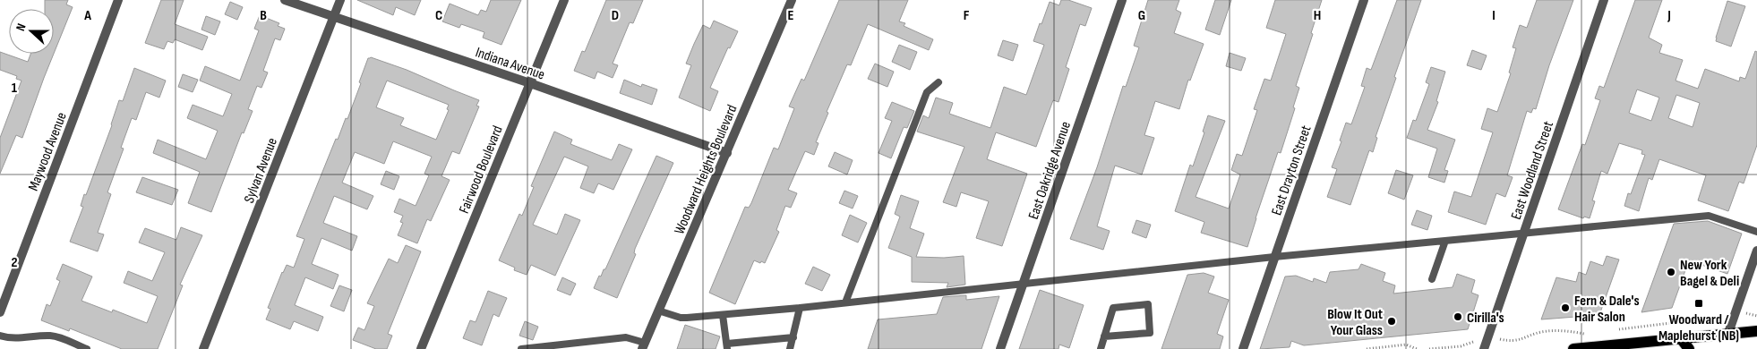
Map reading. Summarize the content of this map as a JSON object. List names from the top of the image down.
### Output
{
  "streets": {
    "street": [
      "Indiana Avenue",
      "Maywood Avenue",
      "Fairwood Boulevard",
      "Woodward Heights Boulevard",
      "Sylvan Avenue",
      "East Oakridge Avenue",
      "East Drayton Street",
      "East Woodland Street"
    ]
  },
  "crossings": [
    ["Indiana Avenue", "Fairwood Boulevard"],
    ["Indiana Avenue", "Woodward Heights Boulevard"],
    ["Indiana Avenue", "Sylvan Avenue"]
  ],
  "places": {
    "other": [
      "New York Bagel & Deli",
      "Fern & Dale's Hair Salon",
      "Cirilla's",
      "Blow It Out Your Glass"
    ],
    "transit": ["Woodward / Maplehurst (NB)"]
  },
  "north": "left",
  "grid": {
    "columns": [
      "A",
      "B",
      "C",
      "D",
      "E",
      "F",
      "G",
      "H",
      "I",
      "J"
    ],
    "rows": ["1", "2"]
  }
}
